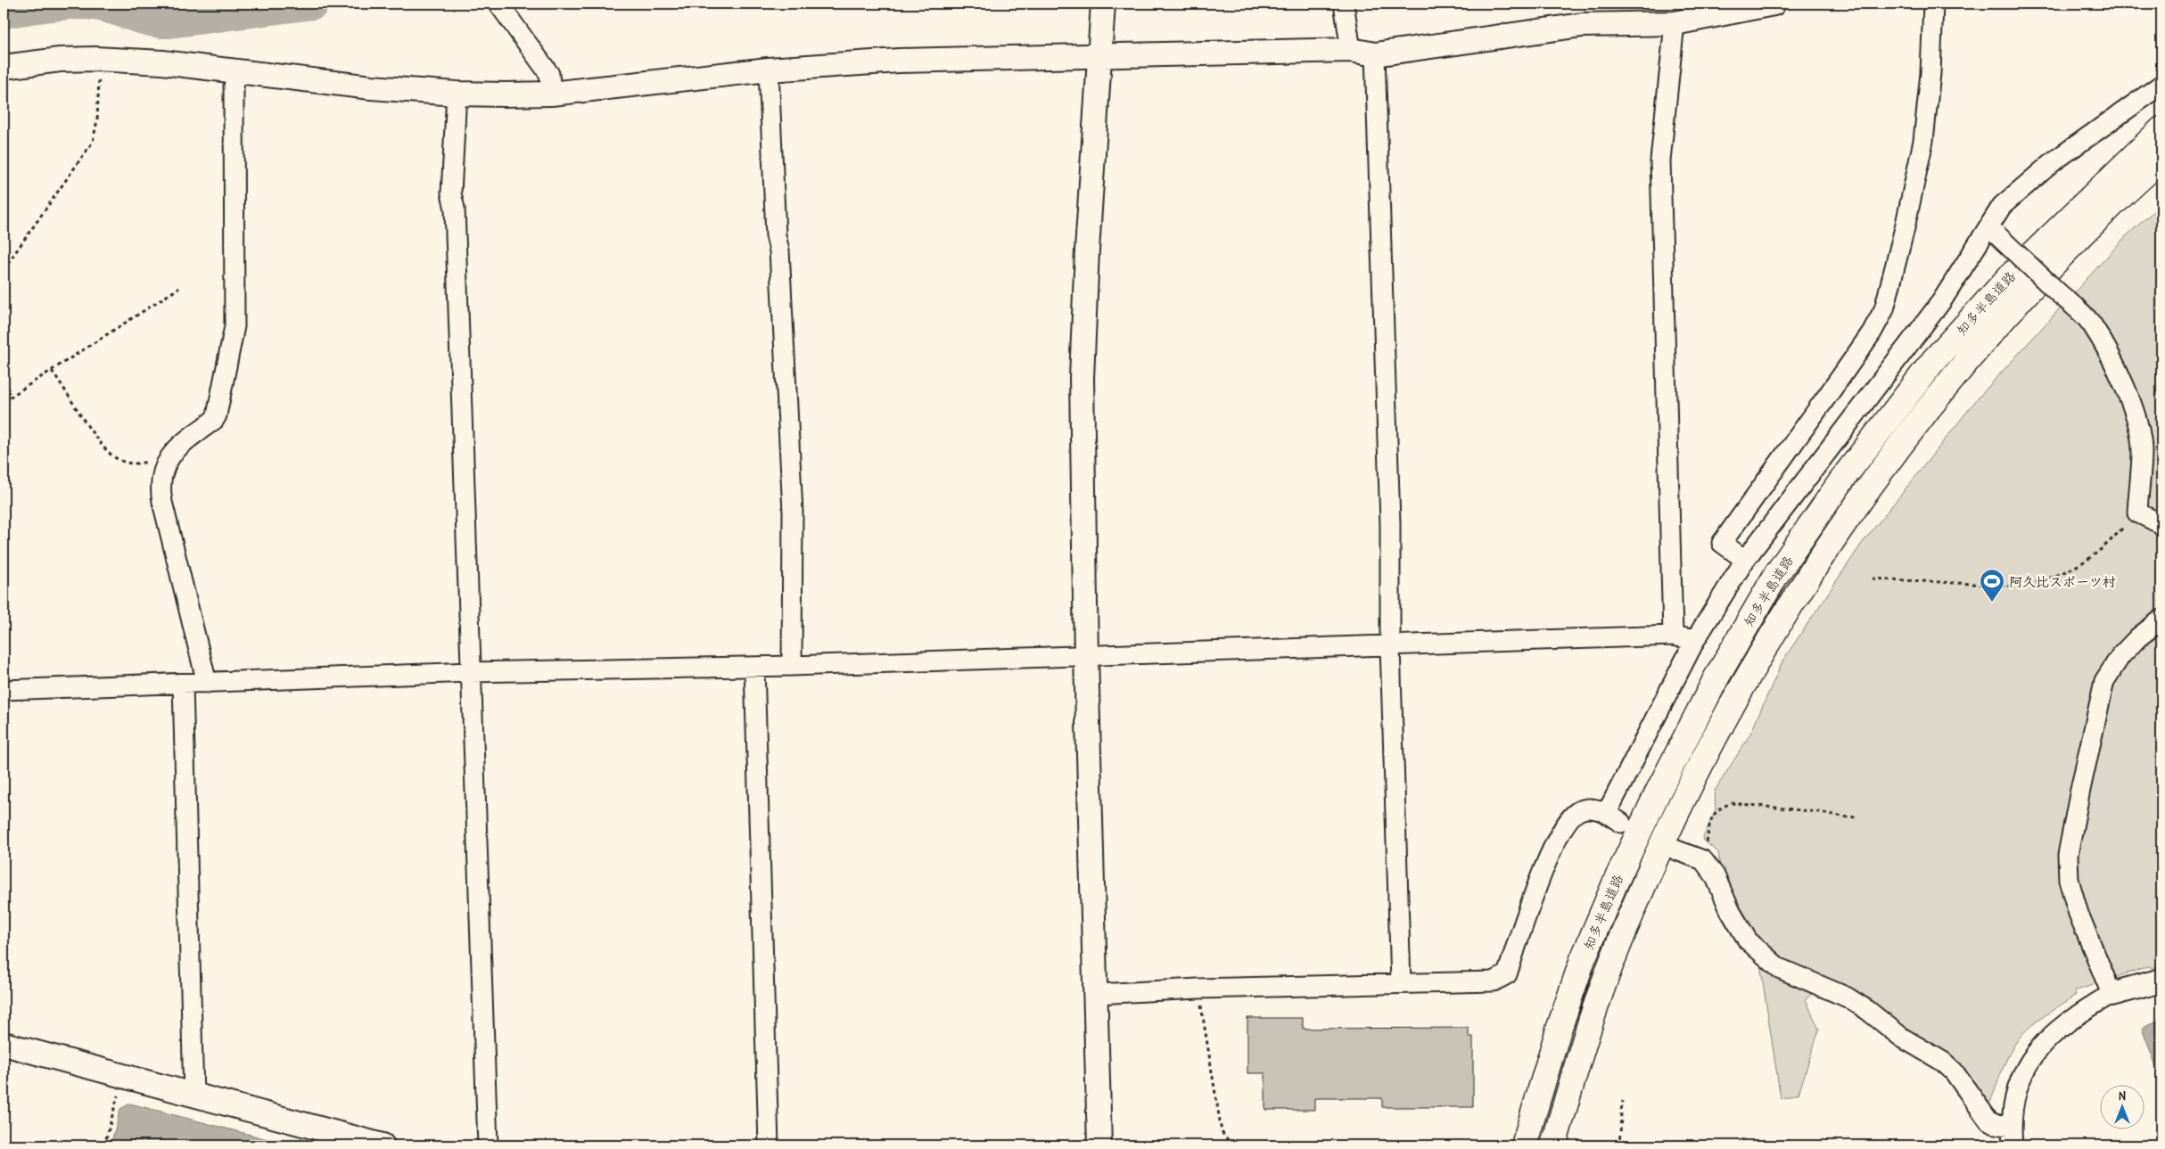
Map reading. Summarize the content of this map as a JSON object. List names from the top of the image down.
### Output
{
  "streets": {
    "highway": ["知多半島道路"]
  },
  "places": {
    "sports": ["阿久比スポーツ村"]
  },
  "north": "top"
}
